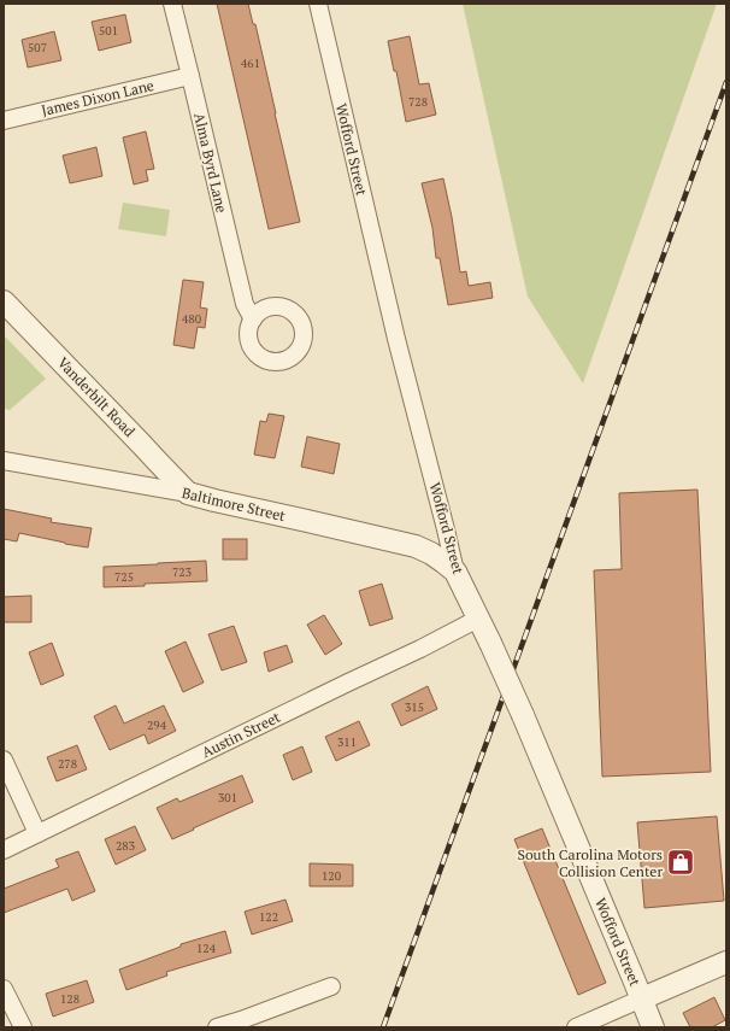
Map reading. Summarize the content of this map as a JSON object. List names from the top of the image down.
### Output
{
  "streets": {
    "street": [
      "James Dixon Lane",
      "Wofford Street",
      "Alma Byrd Lane",
      "Vanderbilt Road",
      "Baltimore Street",
      "Austin Street"
    ]
  },
  "crossings": [
    ["James Dixon Lane", "Alma Byrd Lane"],
    ["Wofford Street", "Baltimore Street"],
    ["Wofford Street", "Austin Street"],
    ["Vanderbilt Road", "Baltimore Street"]
  ],
  "places": {
    "shop": ["South Carolina Motors Collision Center"]
  },
  "house_numbers": [
    "501",
    "507",
    "461",
    "728",
    "480",
    "723",
    "725",
    "315",
    "294",
    "311",
    "278",
    "301",
    "283",
    "120",
    "122",
    "124",
    "128"
  ]
}
